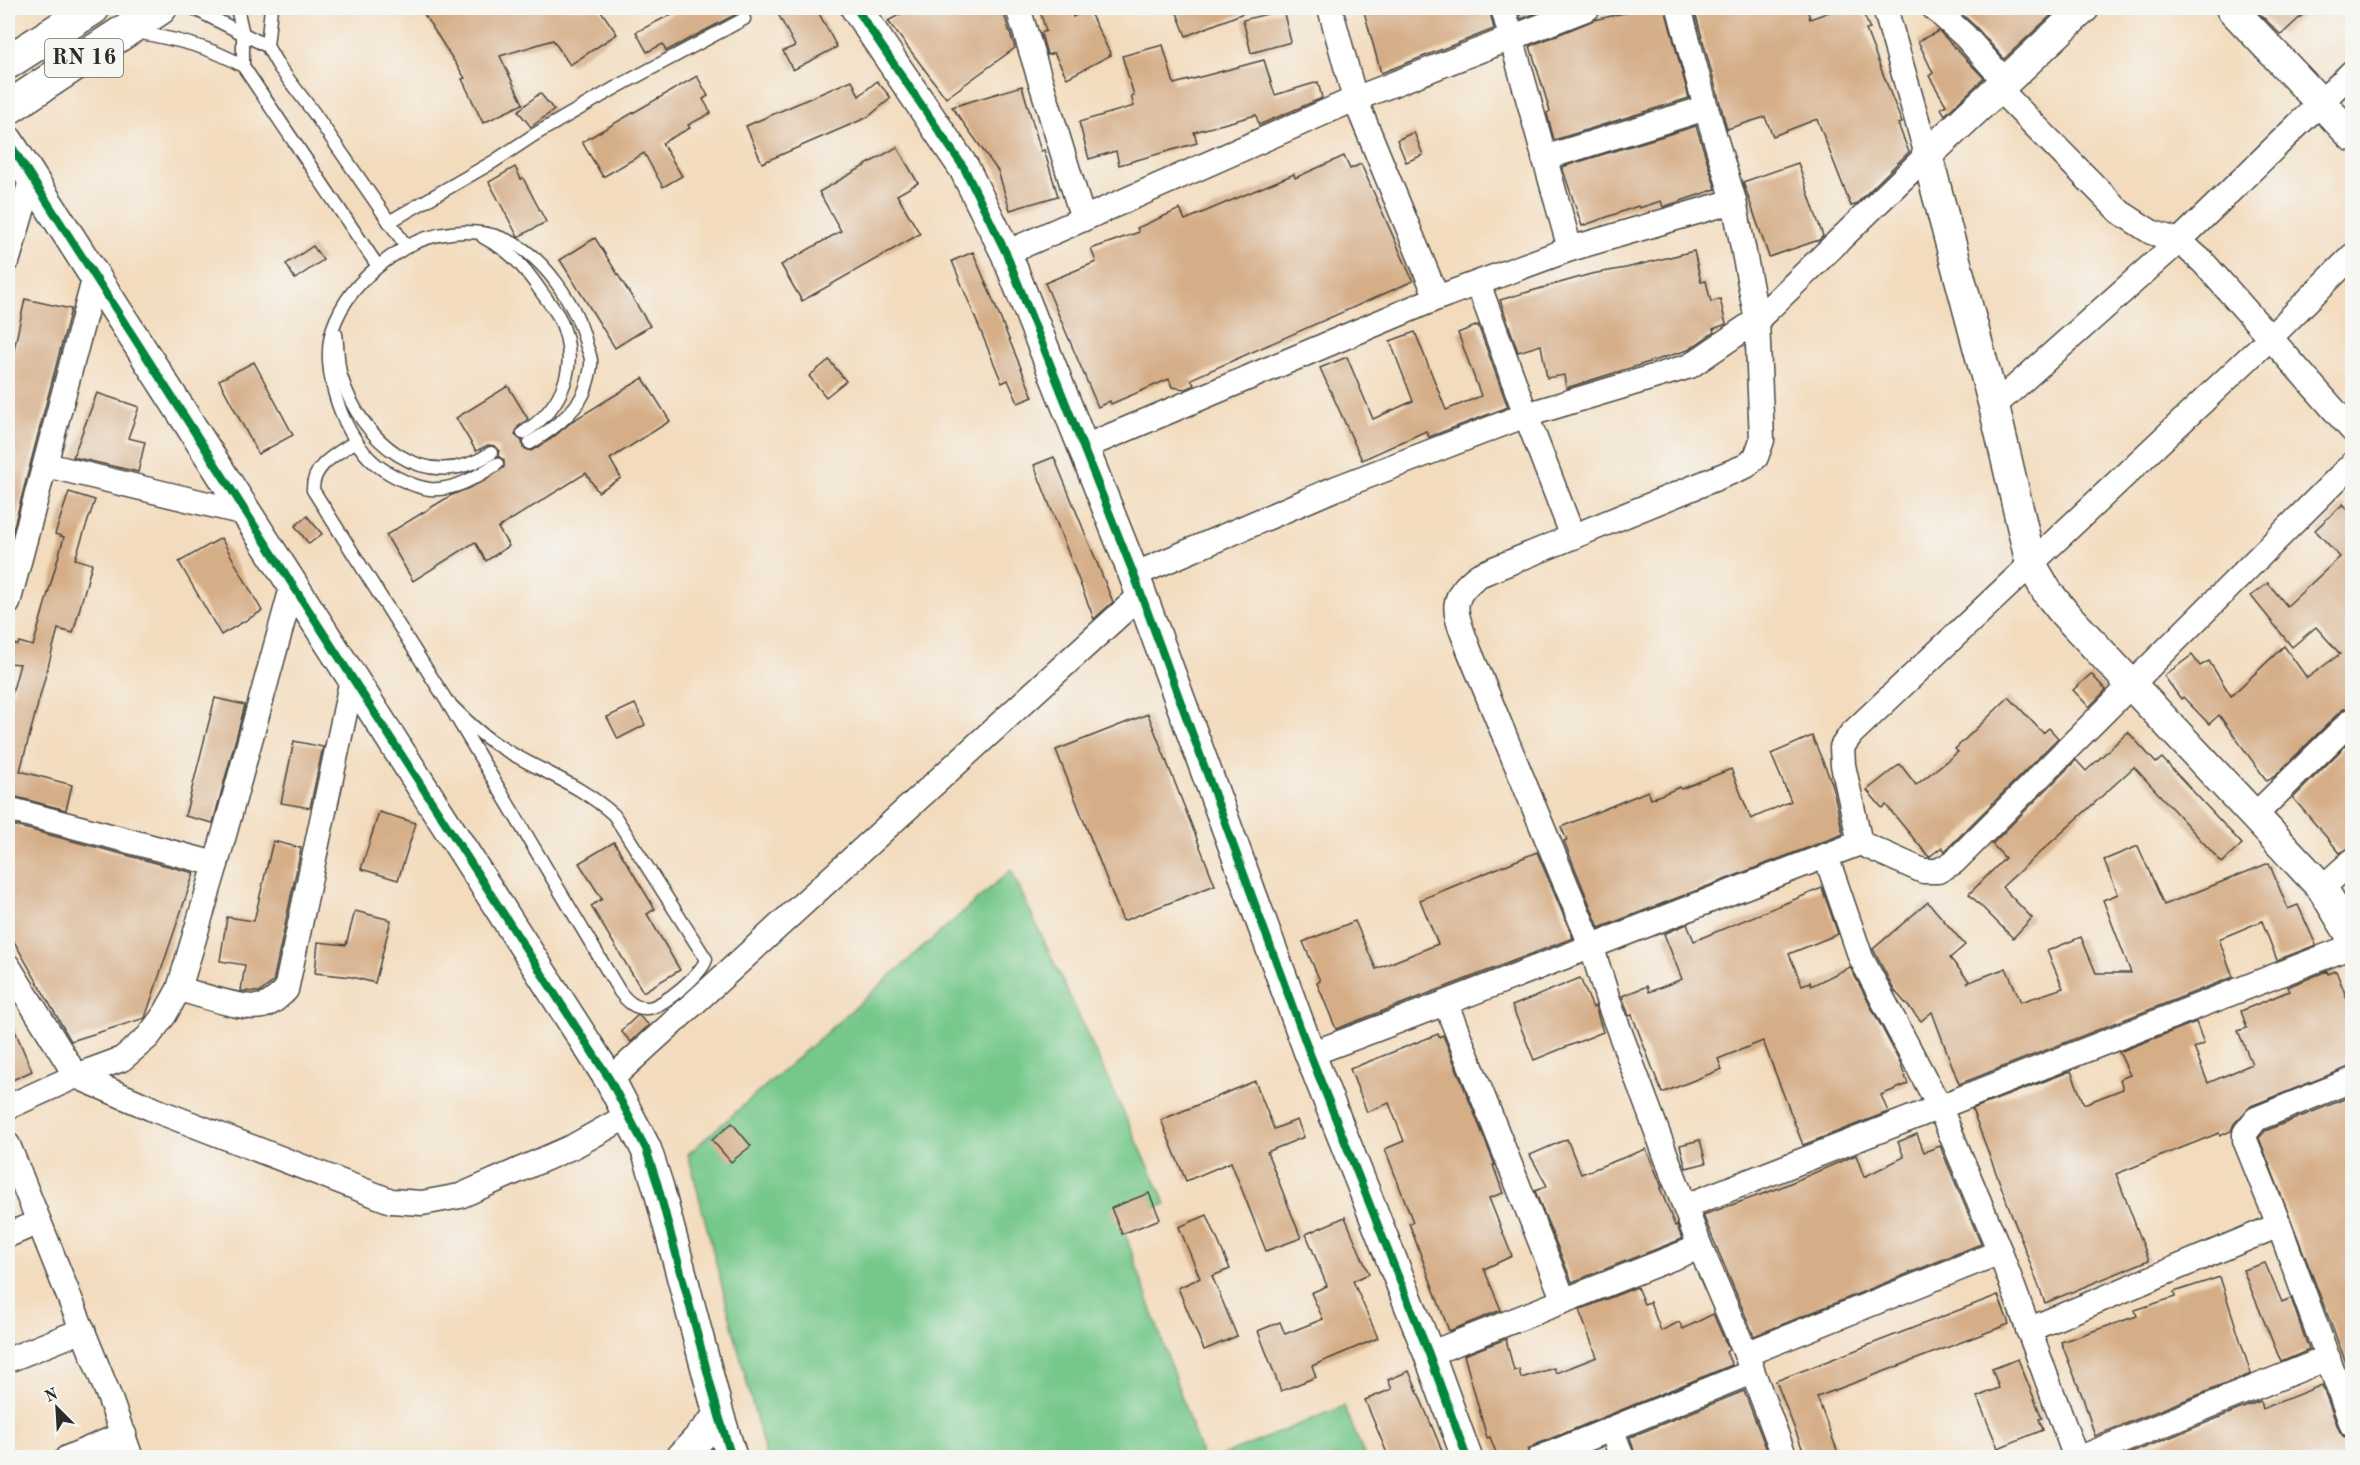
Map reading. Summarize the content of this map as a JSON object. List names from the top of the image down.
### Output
{
  "streets": {
    "main road": ["RN 16"]
  },
  "north": "top left"
}
